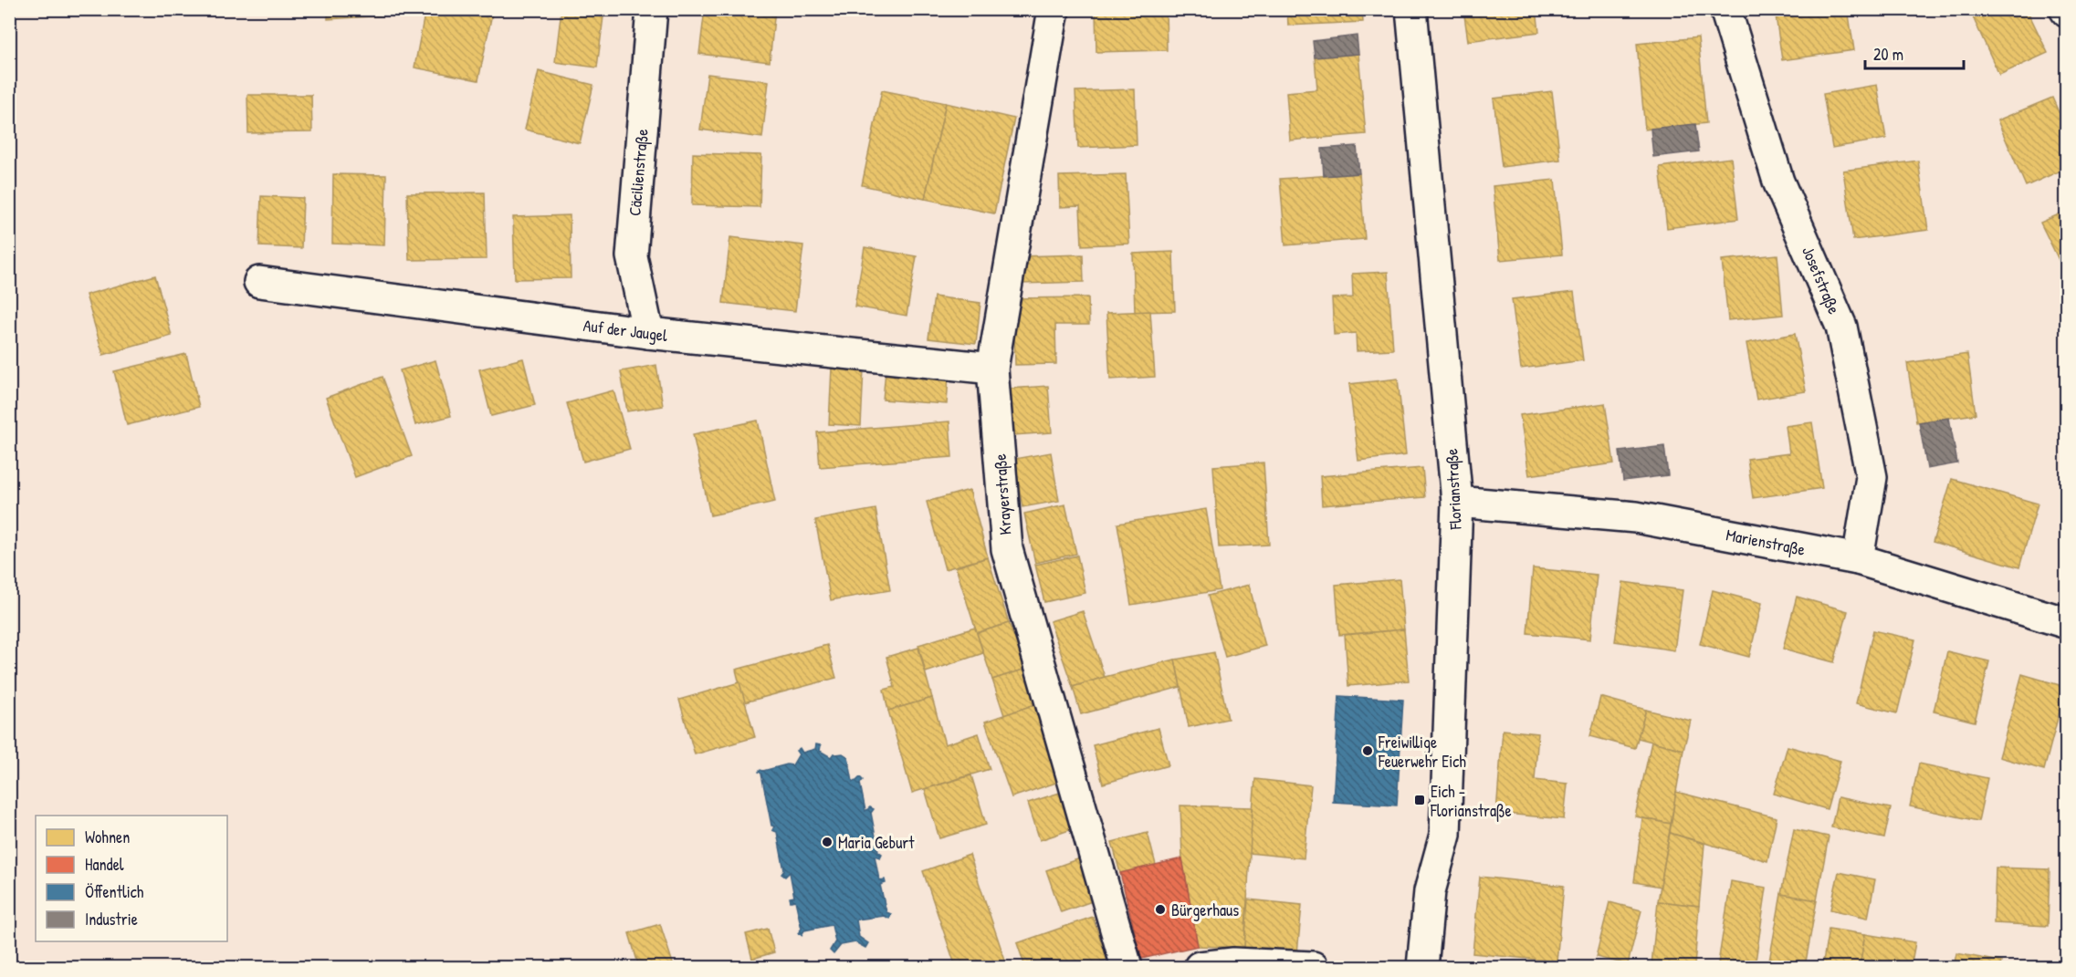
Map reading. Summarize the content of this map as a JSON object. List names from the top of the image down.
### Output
{
  "streets": {
    "street": [
      "Cäcilienstraße",
      "Josefstraße",
      "Auf der Jaugel",
      "Florianstraße",
      "Krayerstraße",
      "Marienstraße"
    ]
  },
  "crossings": [
    ["Cäcilienstraße", "Auf der Jaugel"],
    ["Josefstraße", "Marienstraße"],
    ["Auf der Jaugel", "Krayerstraße"],
    ["Florianstraße", "Marienstraße"]
  ],
  "places": {
    "other": ["Freiwillige Feuerwehr Eich", "Maria Geburt", "Bürgerhaus"],
    "transit": ["Eich - Florianstraße"]
  },
  "legend": [
    "Wohnen",
    "Handel",
    "Öffentlich",
    "Industrie"
  ],
  "scale_bar": "20 m"
}
